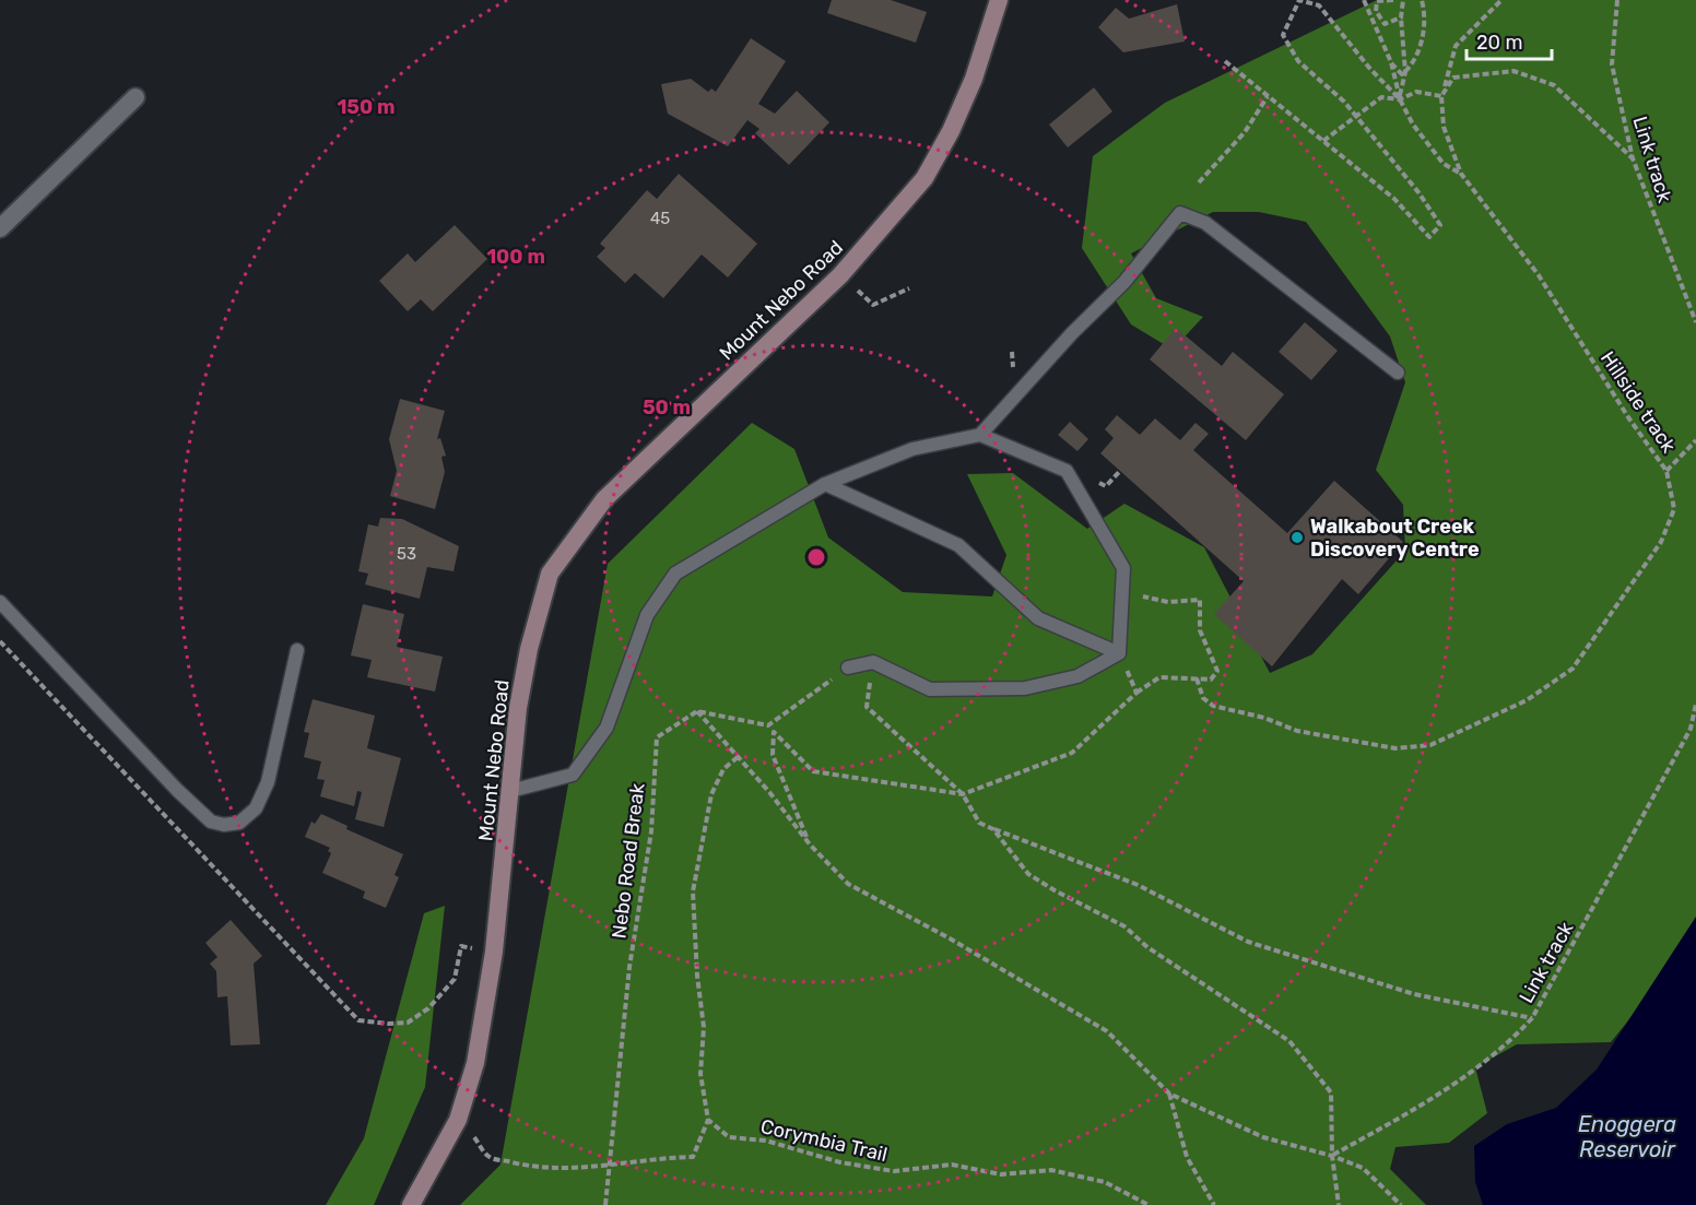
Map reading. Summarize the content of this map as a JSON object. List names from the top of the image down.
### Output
{
  "streets": {
    "main road": ["Mount Nebo Road"],
    "path": [
      "Link track",
      "Hillside track",
      "Nebo Road Break",
      "Corymbia Trail"
    ]
  },
  "water": ["Enoggera Reservoir"],
  "places": ["Walkabout Creek Discovery Centre"],
  "house_numbers": ["45", "53"],
  "scale_bar": "20 m",
  "rings": ["150 m", "100 m", "50 m"]
}
